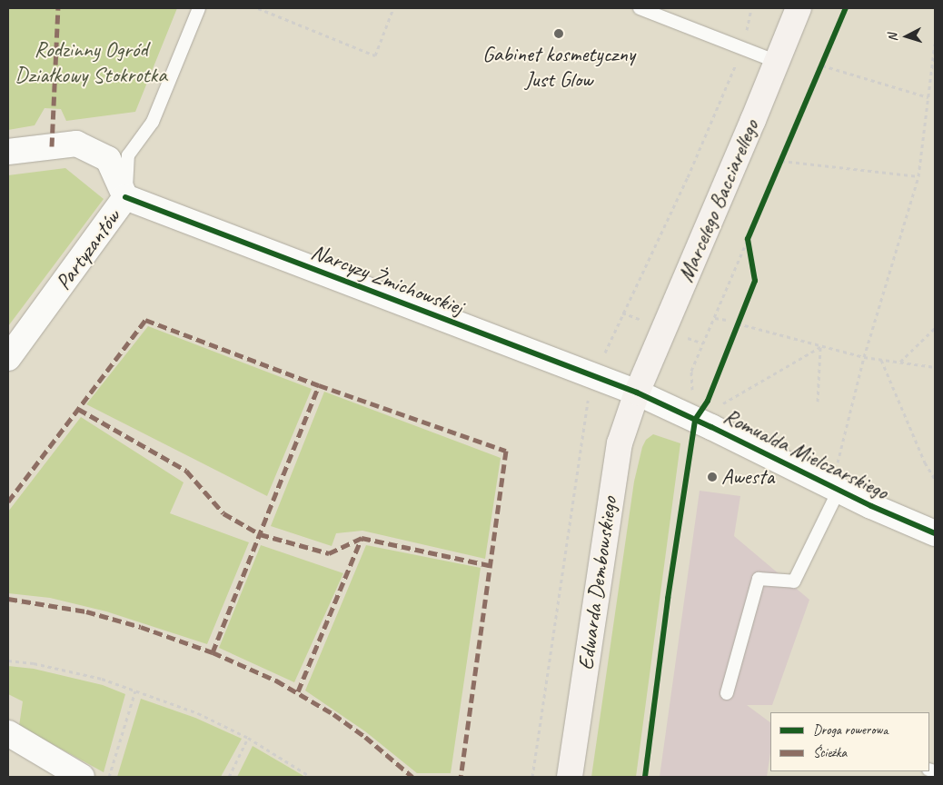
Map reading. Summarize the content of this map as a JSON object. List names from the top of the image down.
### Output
{
  "streets": {
    "street": [
      "Marcelego Bacciarellego",
      "Partyzantów",
      "Narcyzy Żmichowskiej",
      "Romualda Mielczarskiego",
      "Edwarda Dembowskiego"
    ]
  },
  "crossings": [
    ["Marcelego Bacciarellego", "Narcyzy Żmichowskiej"],
    ["Marcelego Bacciarellego", "Romualda Mielczarskiego"],
    ["Marcelego Bacciarellego", "Edwarda Dembowskiego"],
    ["Partyzantów", "Narcyzy Żmichowskiej"],
    ["Narcyzy Żmichowskiej", "Romualda Mielczarskiego"],
    ["Narcyzy Żmichowskiej", "Edwarda Dembowskiego"],
    ["Romualda Mielczarskiego", "Edwarda Dembowskiego"]
  ],
  "parks": ["Rodzinny Ogród Działkowy Stokrotka"],
  "places": ["Gabinet kosmetyczny Just Glow", "Awesta"],
  "legend": ["Droga rowerowa", "Ścieżka"],
  "north": "left"
}
